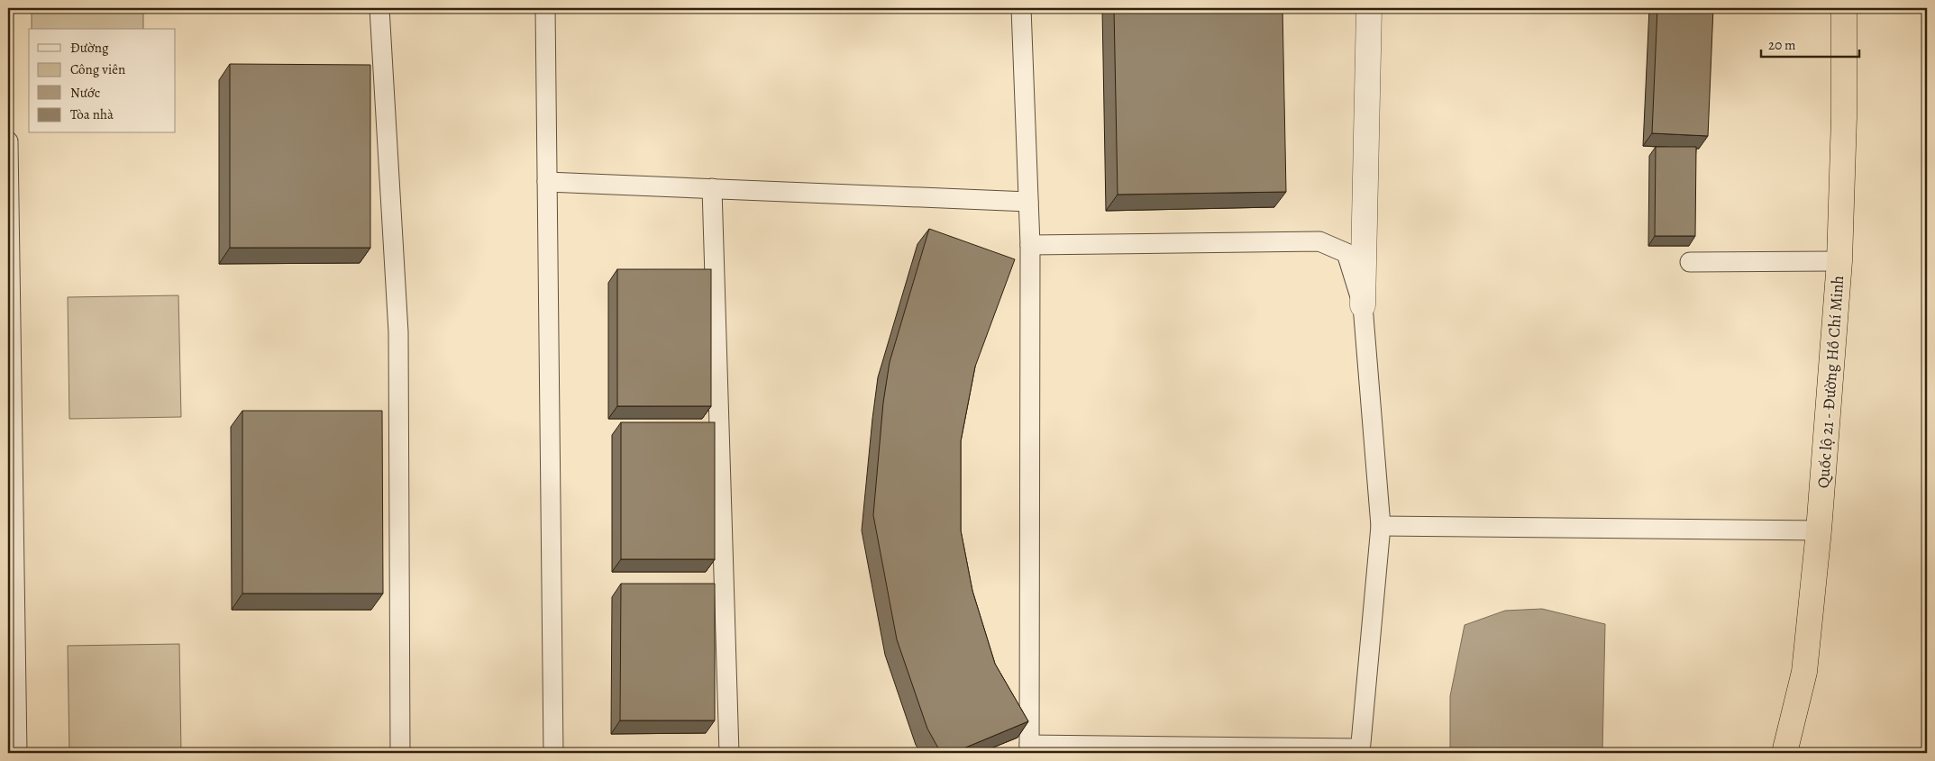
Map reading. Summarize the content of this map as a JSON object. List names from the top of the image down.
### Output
{
  "streets": {
    "highway": ["Quốc lộ 21 - Đường Hồ Chí Minh"]
  },
  "legend": [
    "Đường",
    "Công viên",
    "Nước",
    "Tòa nhà"
  ],
  "scale_bar": "20 m"
}
